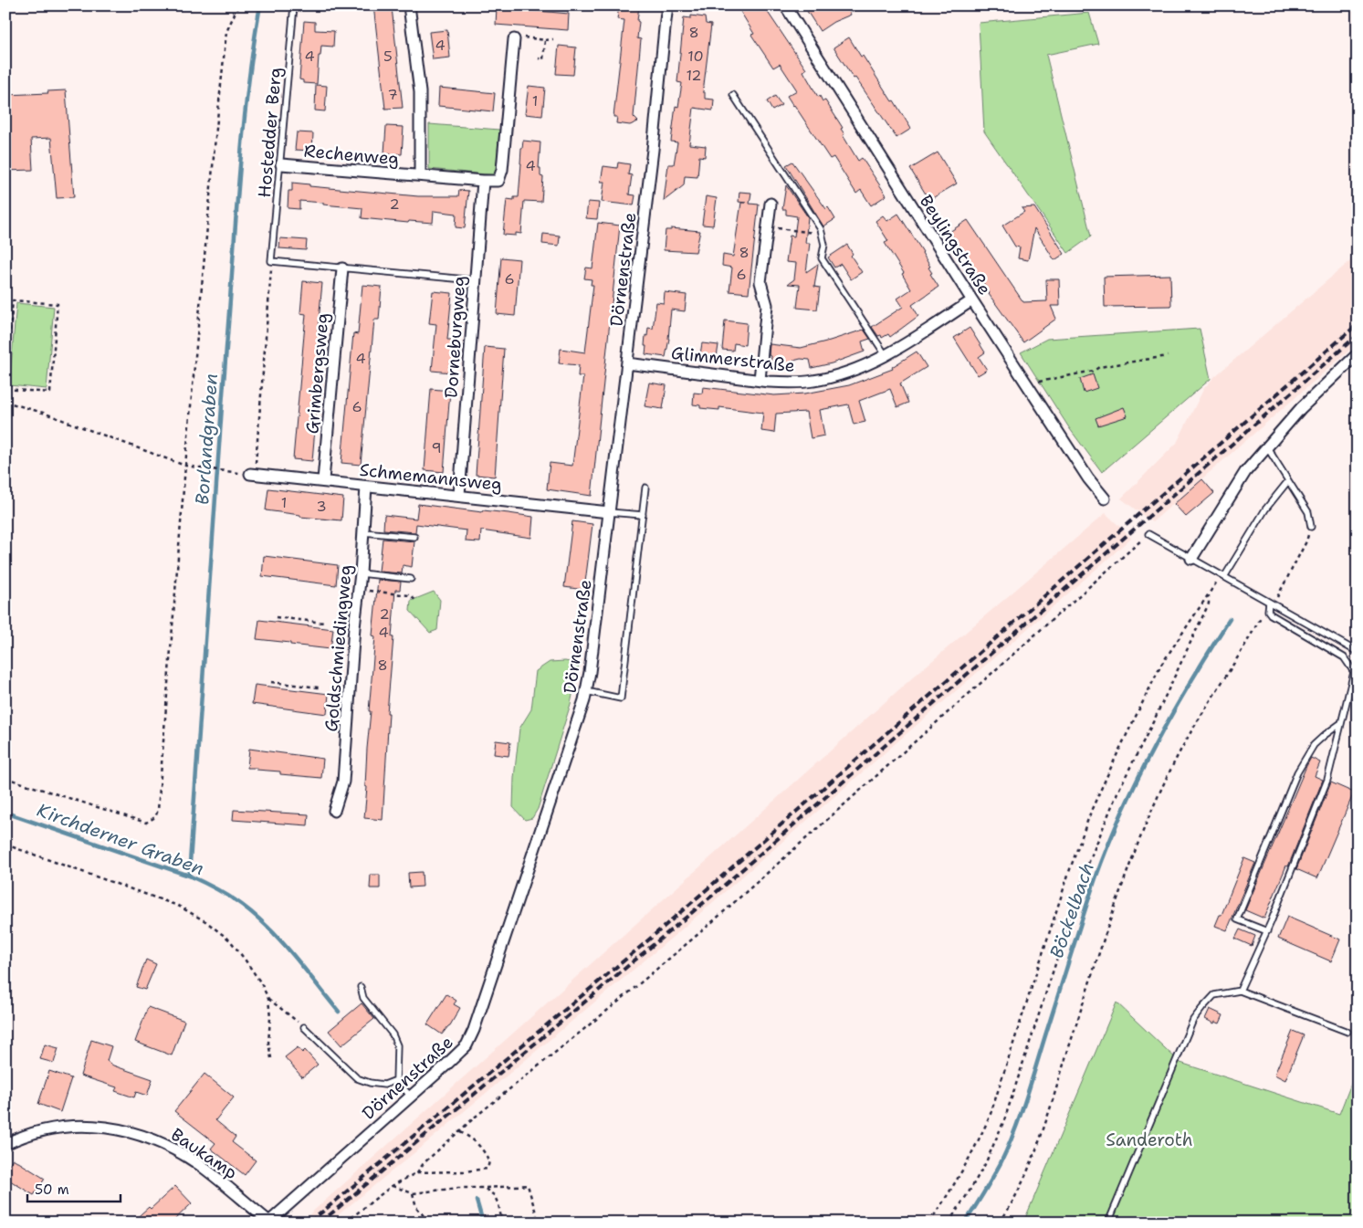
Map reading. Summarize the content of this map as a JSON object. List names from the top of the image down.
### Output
{
  "streets": {
    "street": [
      "Rechenweg",
      "Beylingstraße",
      "Dörnenstraße",
      "Dorneburgweg",
      "Glimmerstraße",
      "Grimbergsweg",
      "Schmemannsweg",
      "Goldschmiedingweg",
      "Baukamp"
    ],
    "lane": ["Hostedder Berg"]
  },
  "crossings": [
    ["Hostedder Berg", "Rechenweg"],
    ["Rechenweg", "Dorneburgweg"],
    ["Beylingstraße", "Glimmerstraße"],
    ["Dörnenstraße", "Glimmerstraße"],
    ["Dörnenstraße", "Schmemannsweg"],
    ["Dörnenstraße", "Baukamp"],
    ["Dorneburgweg", "Schmemannsweg"],
    ["Grimbergsweg", "Schmemannsweg"],
    ["Schmemannsweg", "Goldschmiedingweg"]
  ],
  "water": ["Borlandgraben", "Kirchderner Graben", "Böckelbach"],
  "parks": ["Sanderoth"],
  "house_numbers": [
    "8",
    "4",
    "4",
    "5",
    "10",
    "12",
    "7",
    "1",
    "4",
    "2",
    "8",
    "6",
    "6",
    "4",
    "6",
    "9",
    "1",
    "3",
    "2",
    "4",
    "8"
  ],
  "scale_bar": "50 m"
}
